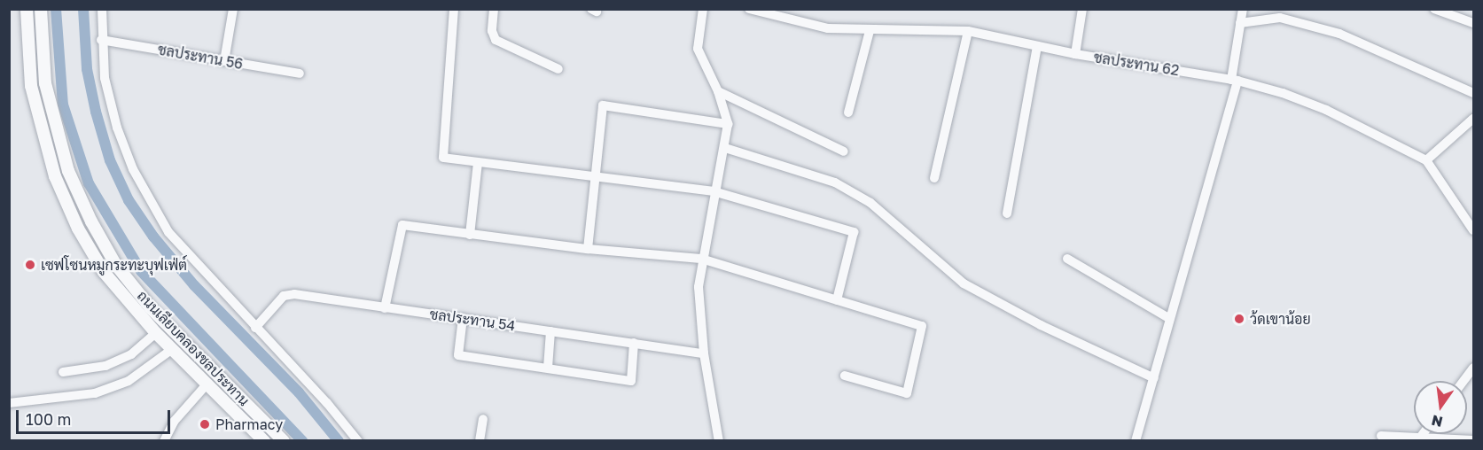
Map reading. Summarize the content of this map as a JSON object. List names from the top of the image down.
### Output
{
  "streets": {
    "street": [
      "ชลประทาน 56",
      "ชลประทาน 62",
      "ชลประทาน 54",
      "ถนนเลียบคลองชลประทาน"
    ]
  },
  "places": ["เซฟโซนหมูกระทะบุฟเฟ่ต์", "ว้ดเขาน้อย", "Pharmacy"],
  "scale_bar": "100 m",
  "north": "bottom"
}
